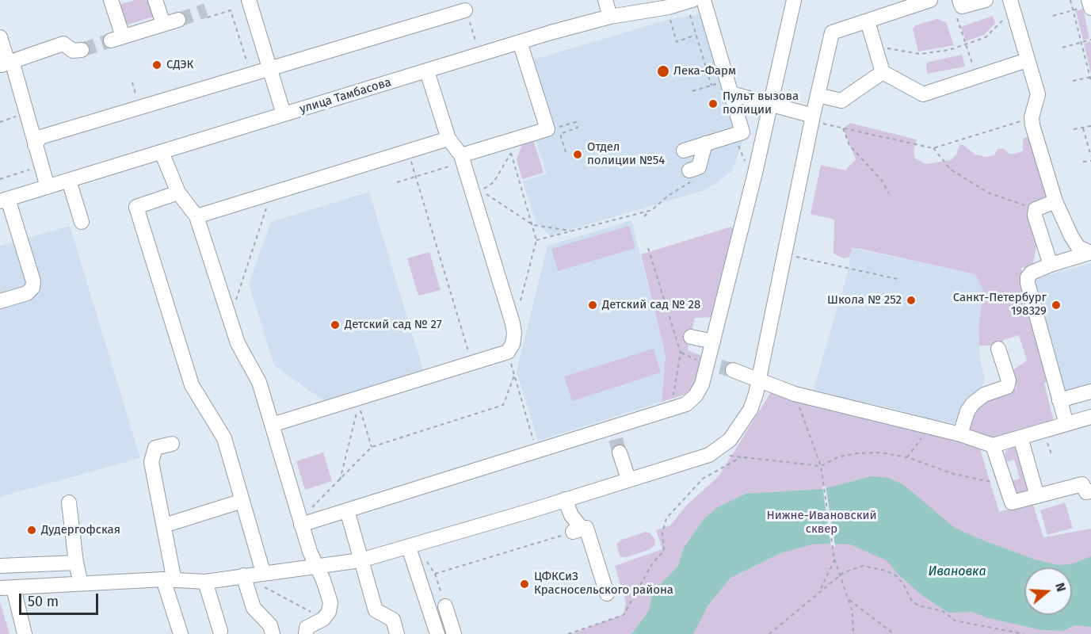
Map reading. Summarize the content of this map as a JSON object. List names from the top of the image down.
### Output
{
  "streets": {
    "street": ["улица Тамбасова"]
  },
  "water": ["Ивановка"],
  "parks": ["Нижне-Ивановский сквер"],
  "places": [
    "СДЭК",
    "Лека-Фарм",
    "Пульт вызова полиции",
    "Отдел полиции №54",
    "Школа № 252",
    "Детский сад № 28",
    "Санкт-Петербург 198329",
    "Детский сад № 27",
    "Дудергофская",
    "ЦФКСиЗ Красносельского района"
  ],
  "scale_bar": "50 m",
  "north": "right"
}
